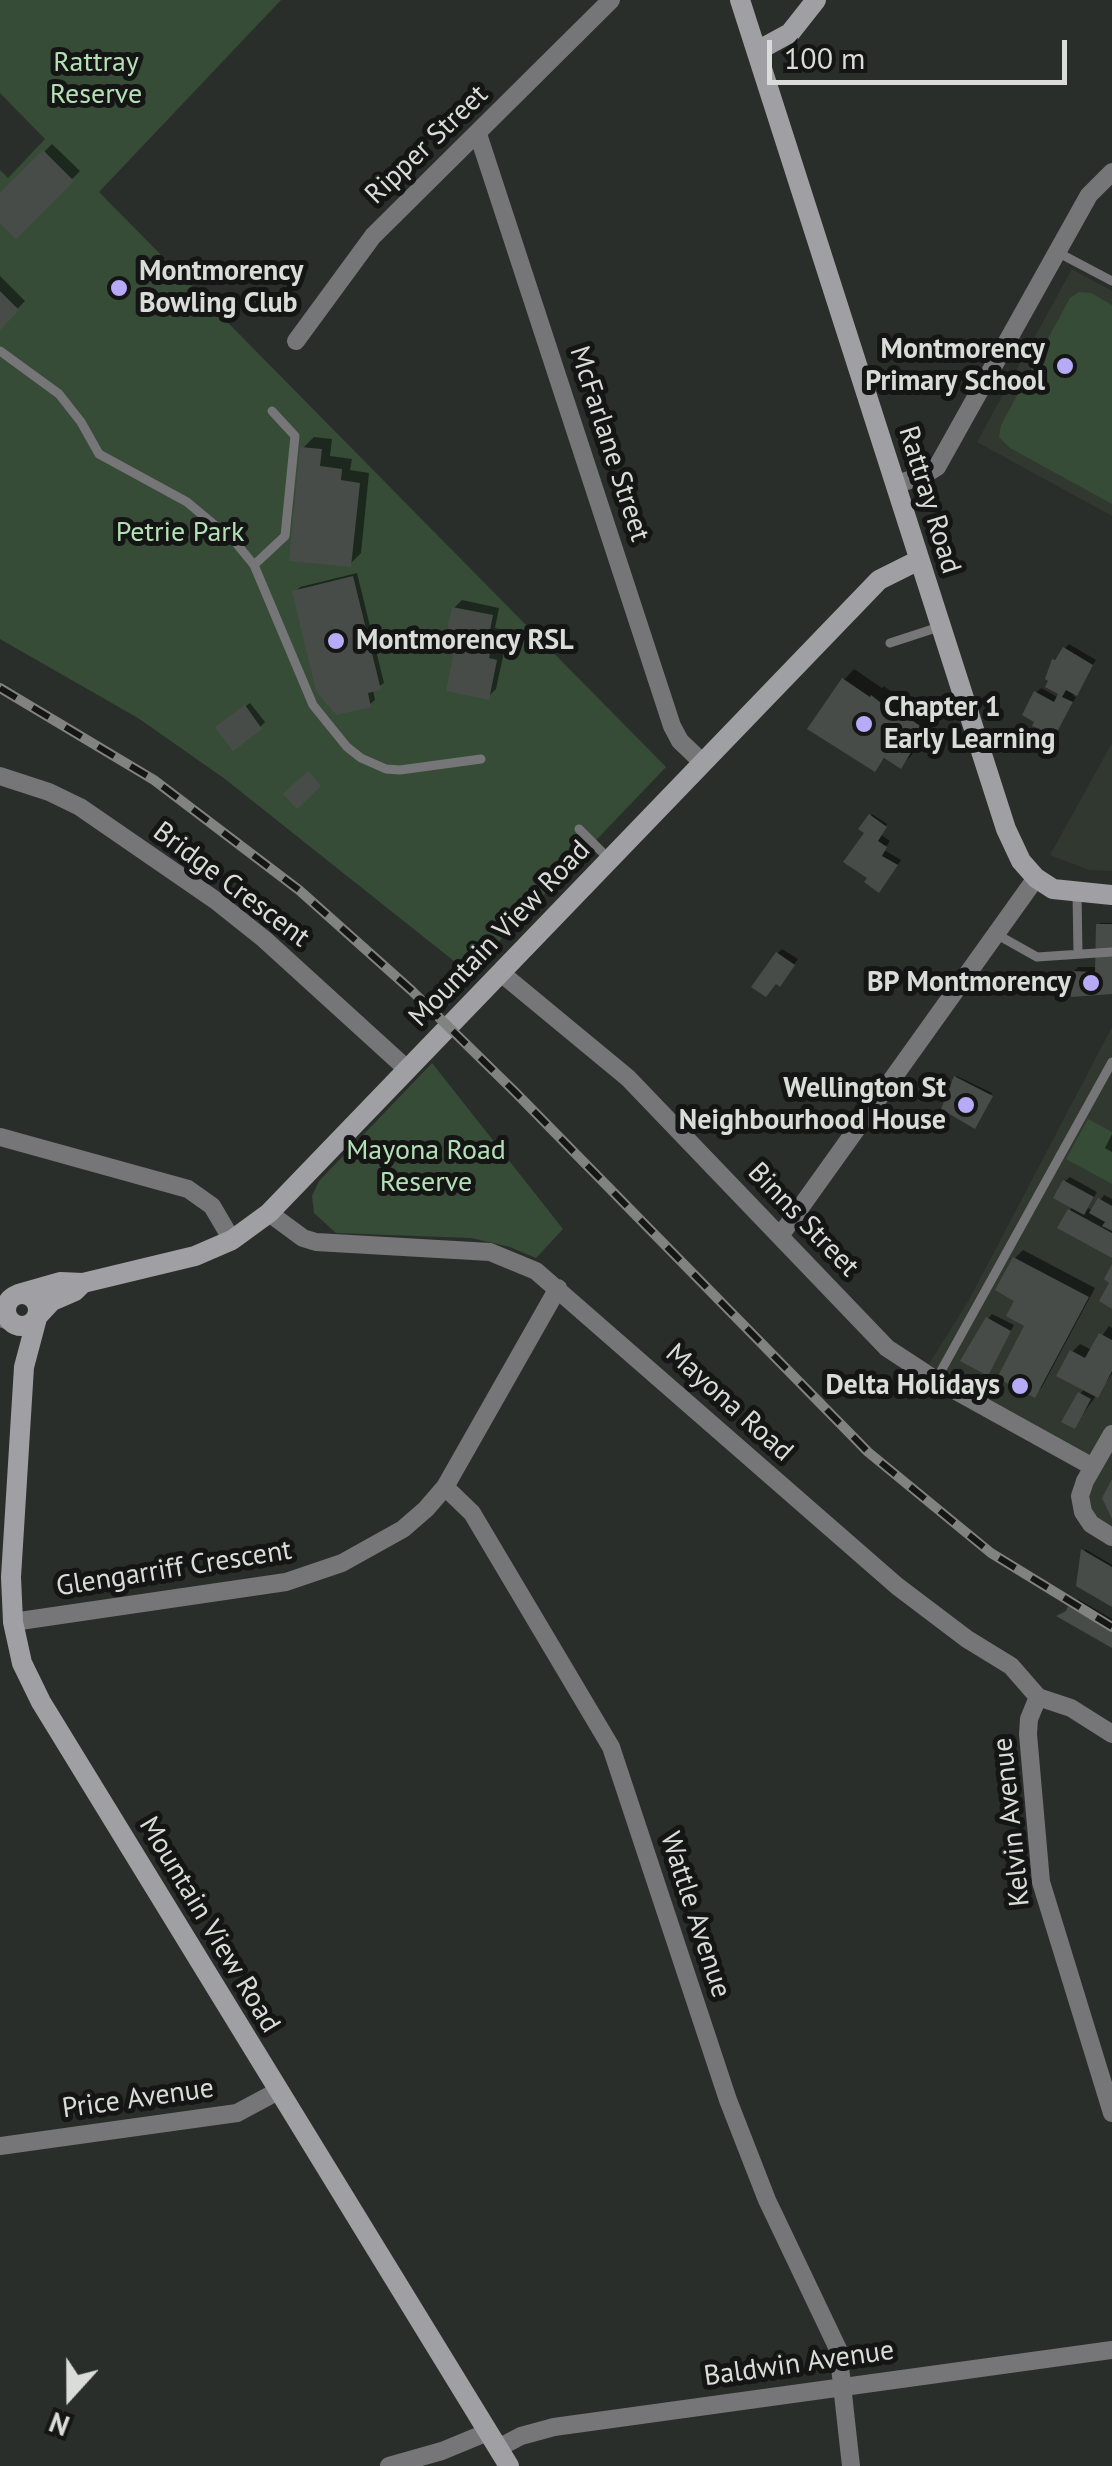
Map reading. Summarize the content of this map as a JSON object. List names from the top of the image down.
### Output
{
  "streets": {
    "street": [
      "Ripper Street",
      "McFarlane Street",
      "Rattray Road",
      "Bridge Crescent",
      "Mountain View Road",
      "Binns Street",
      "Mayona Road",
      "Glengarriff Crescent",
      "Kelvin Avenue",
      "Wattle Avenue",
      "Price Avenue",
      "Baldwin Avenue"
    ]
  },
  "crossings": [
    ["Ripper Street", "McFarlane Street"],
    ["McFarlane Street", "Mountain View Road"],
    ["Rattray Road", "Mountain View Road"],
    ["Bridge Crescent", "Mountain View Road"],
    ["Mountain View Road", "Binns Street"],
    ["Mountain View Road", "Mayona Road"],
    ["Mountain View Road", "Glengarriff Crescent"],
    ["Mountain View Road", "Price Avenue"],
    ["Mountain View Road", "Baldwin Avenue"],
    ["Mayona Road", "Glengarriff Crescent"],
    ["Mayona Road", "Kelvin Avenue"],
    ["Glengarriff Crescent", "Wattle Avenue"],
    ["Wattle Avenue", "Baldwin Avenue"]
  ],
  "parks": ["Rattray Reserve", "Petrie Park", "Mayona Road Reserve"],
  "places": [
    "Montmorency Bowling Club",
    "Montmorency Primary School",
    "Montmorency RSL",
    "Chapter 1 Early Learning",
    "BP Montmorency",
    "Wellington St Neighbourhood House",
    "Delta Holidays"
  ],
  "scale_bar": "100 m",
  "north": "bottom"
}
